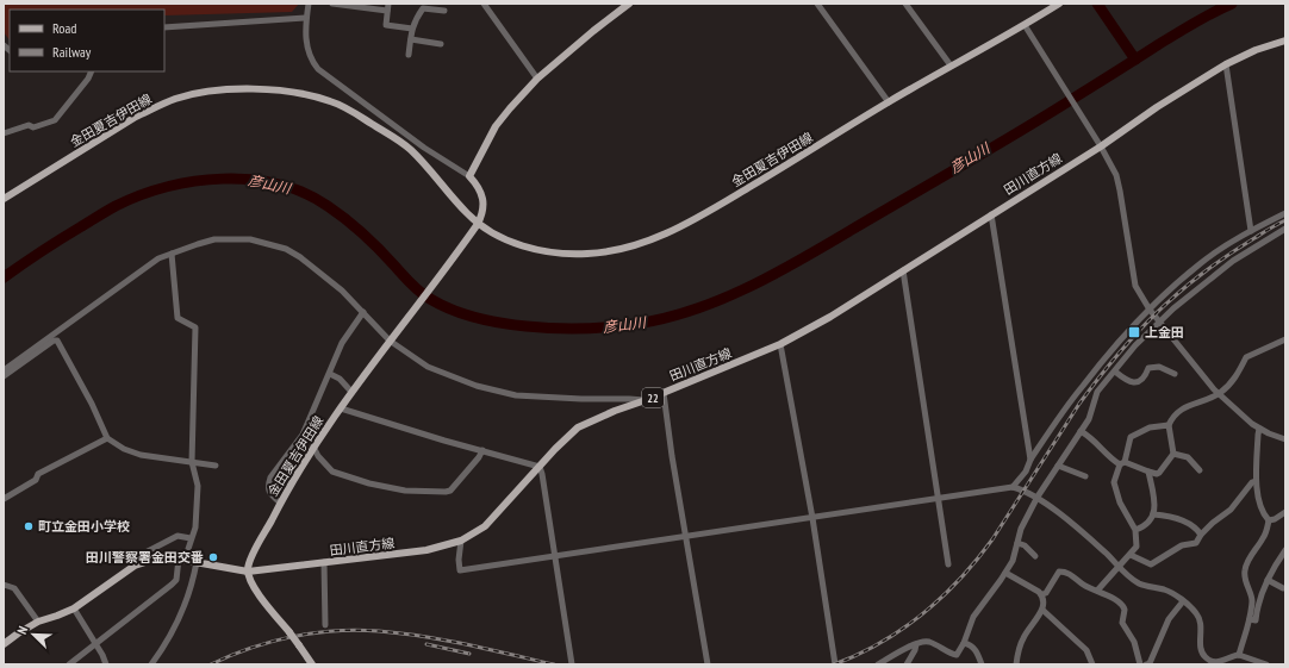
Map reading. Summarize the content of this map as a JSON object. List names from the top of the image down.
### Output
{
  "streets": {
    "main road": ["金田夏吉伊田線", "田川直方線", "22"]
  },
  "crossings": [
    ["金田夏吉伊田線", "田川直方線"]
  ],
  "water": ["彦山川"],
  "places": {
    "transit": ["上金田"],
    "other": ["町立金田小学校", "田川警察署金田交番"]
  },
  "legend": ["Road", "Railway"],
  "north": "top left"
}
